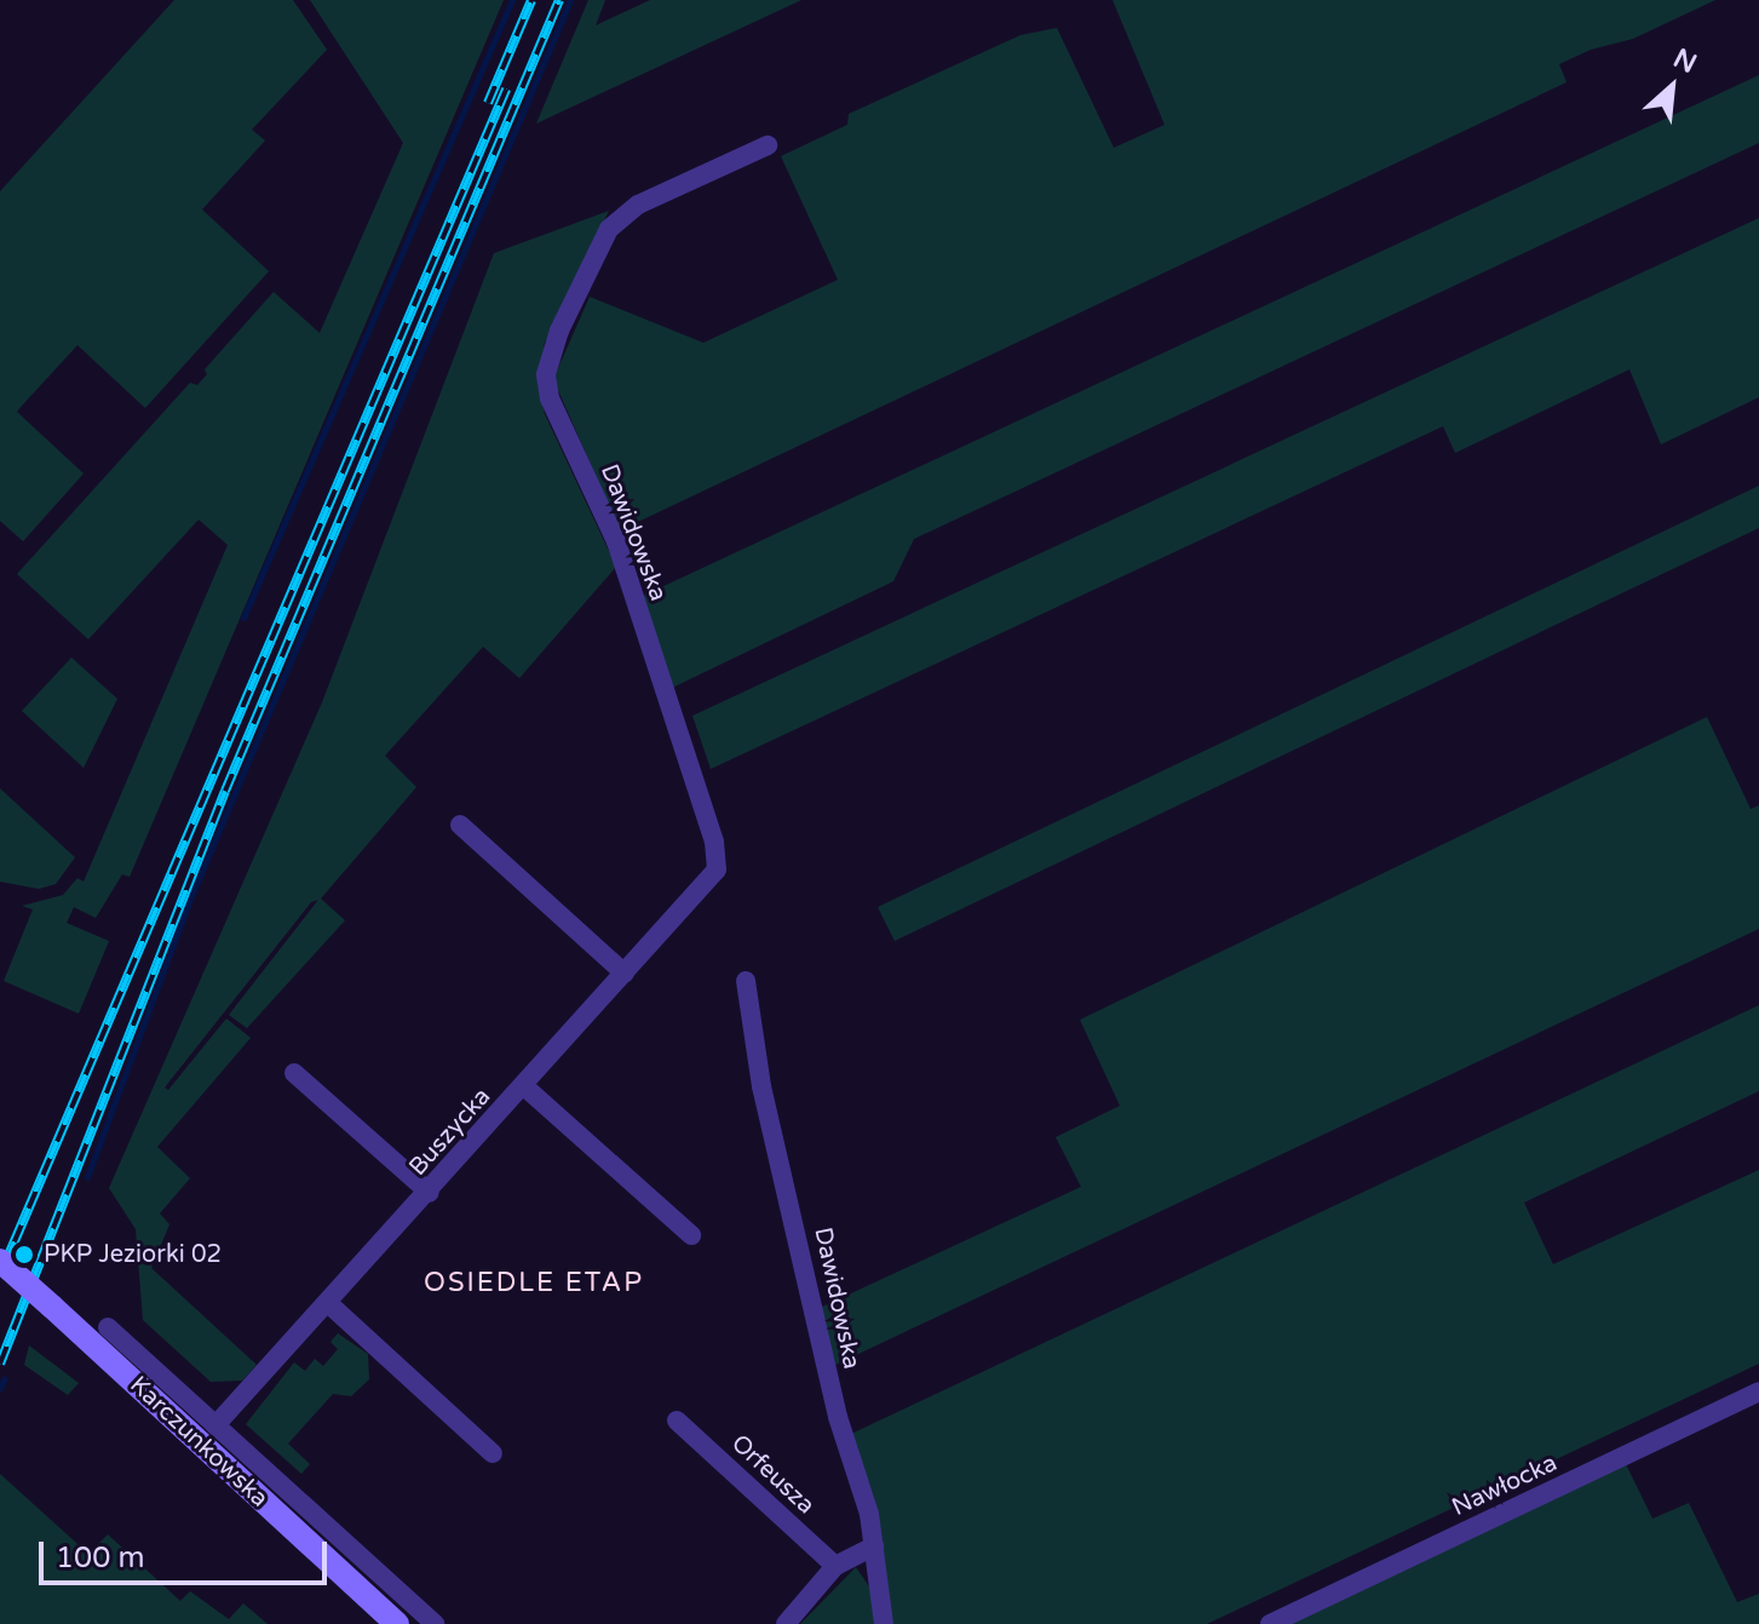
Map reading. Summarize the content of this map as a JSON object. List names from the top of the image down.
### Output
{
  "streets": {
    "street": [
      "Dawidowska",
      "Buszycka",
      "Karczunkowska",
      "Orfeusza",
      "Nawłocka"
    ]
  },
  "crossings": [
    ["Dawidowska", "Buszycka"],
    ["Buszycka", "Karczunkowska"]
  ],
  "districts": ["OSIEDLE ETAP"],
  "places": ["PKP Jeziorki 02"],
  "scale_bar": "100 m",
  "north": "top right"
}
